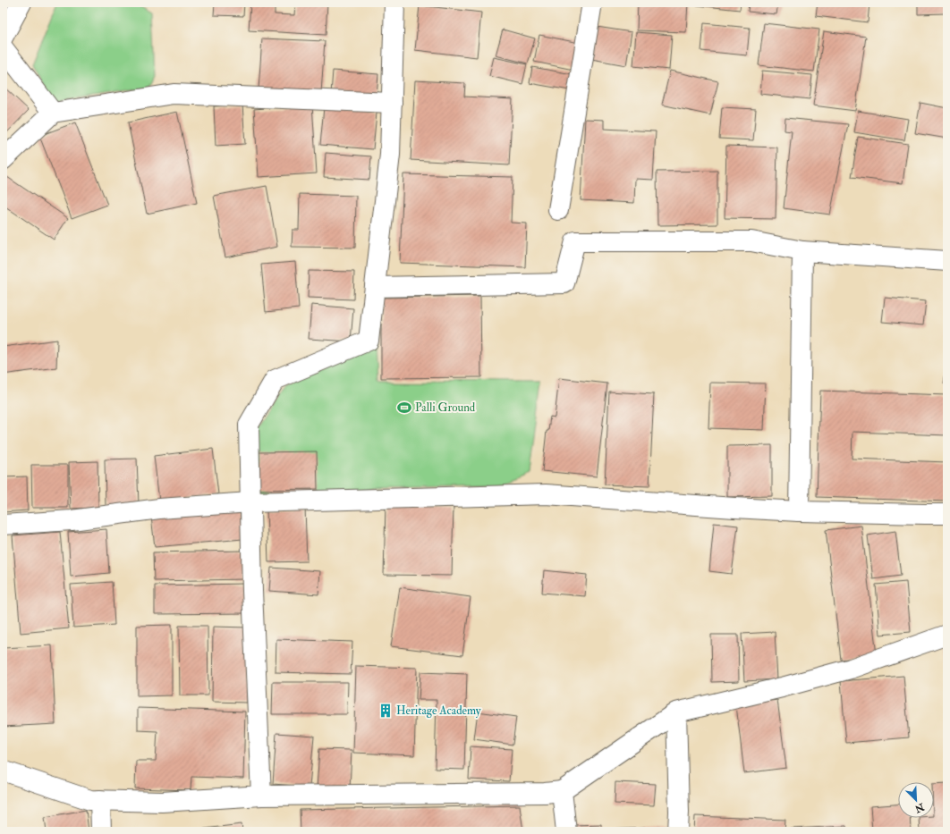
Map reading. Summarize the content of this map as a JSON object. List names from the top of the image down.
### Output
{
  "places": {
    "sports": ["Palli Ground"],
    "building": ["Heritage Academy"]
  },
  "north": "bottom right"
}
